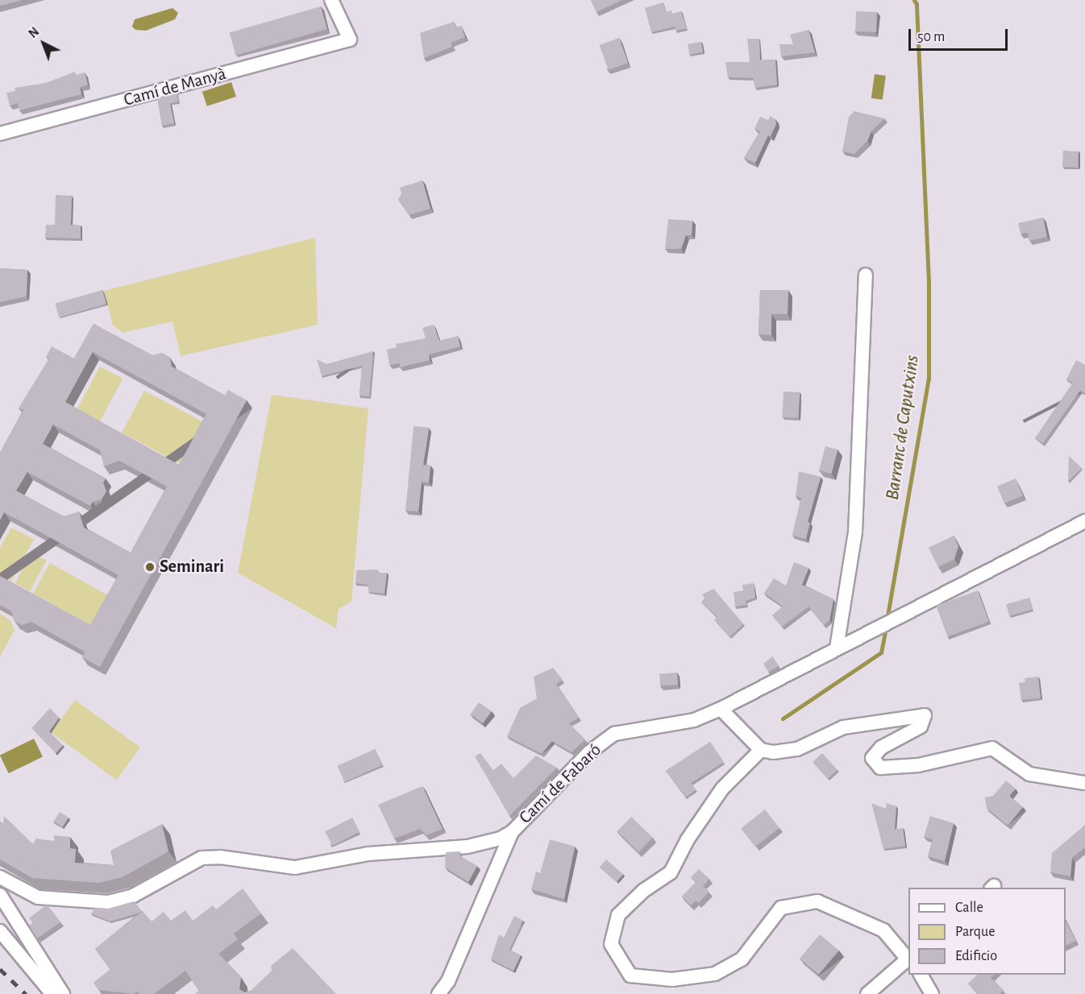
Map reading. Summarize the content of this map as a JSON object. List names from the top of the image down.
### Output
{
  "streets": {
    "street": ["Camí de Manyà", "Camí de Fabaró"]
  },
  "water": ["Barranc de Caputxins"],
  "places": ["Seminari"],
  "legend": ["Calle", "Parque", "Edificio"],
  "scale_bar": "50 m",
  "north": "top left"
}
